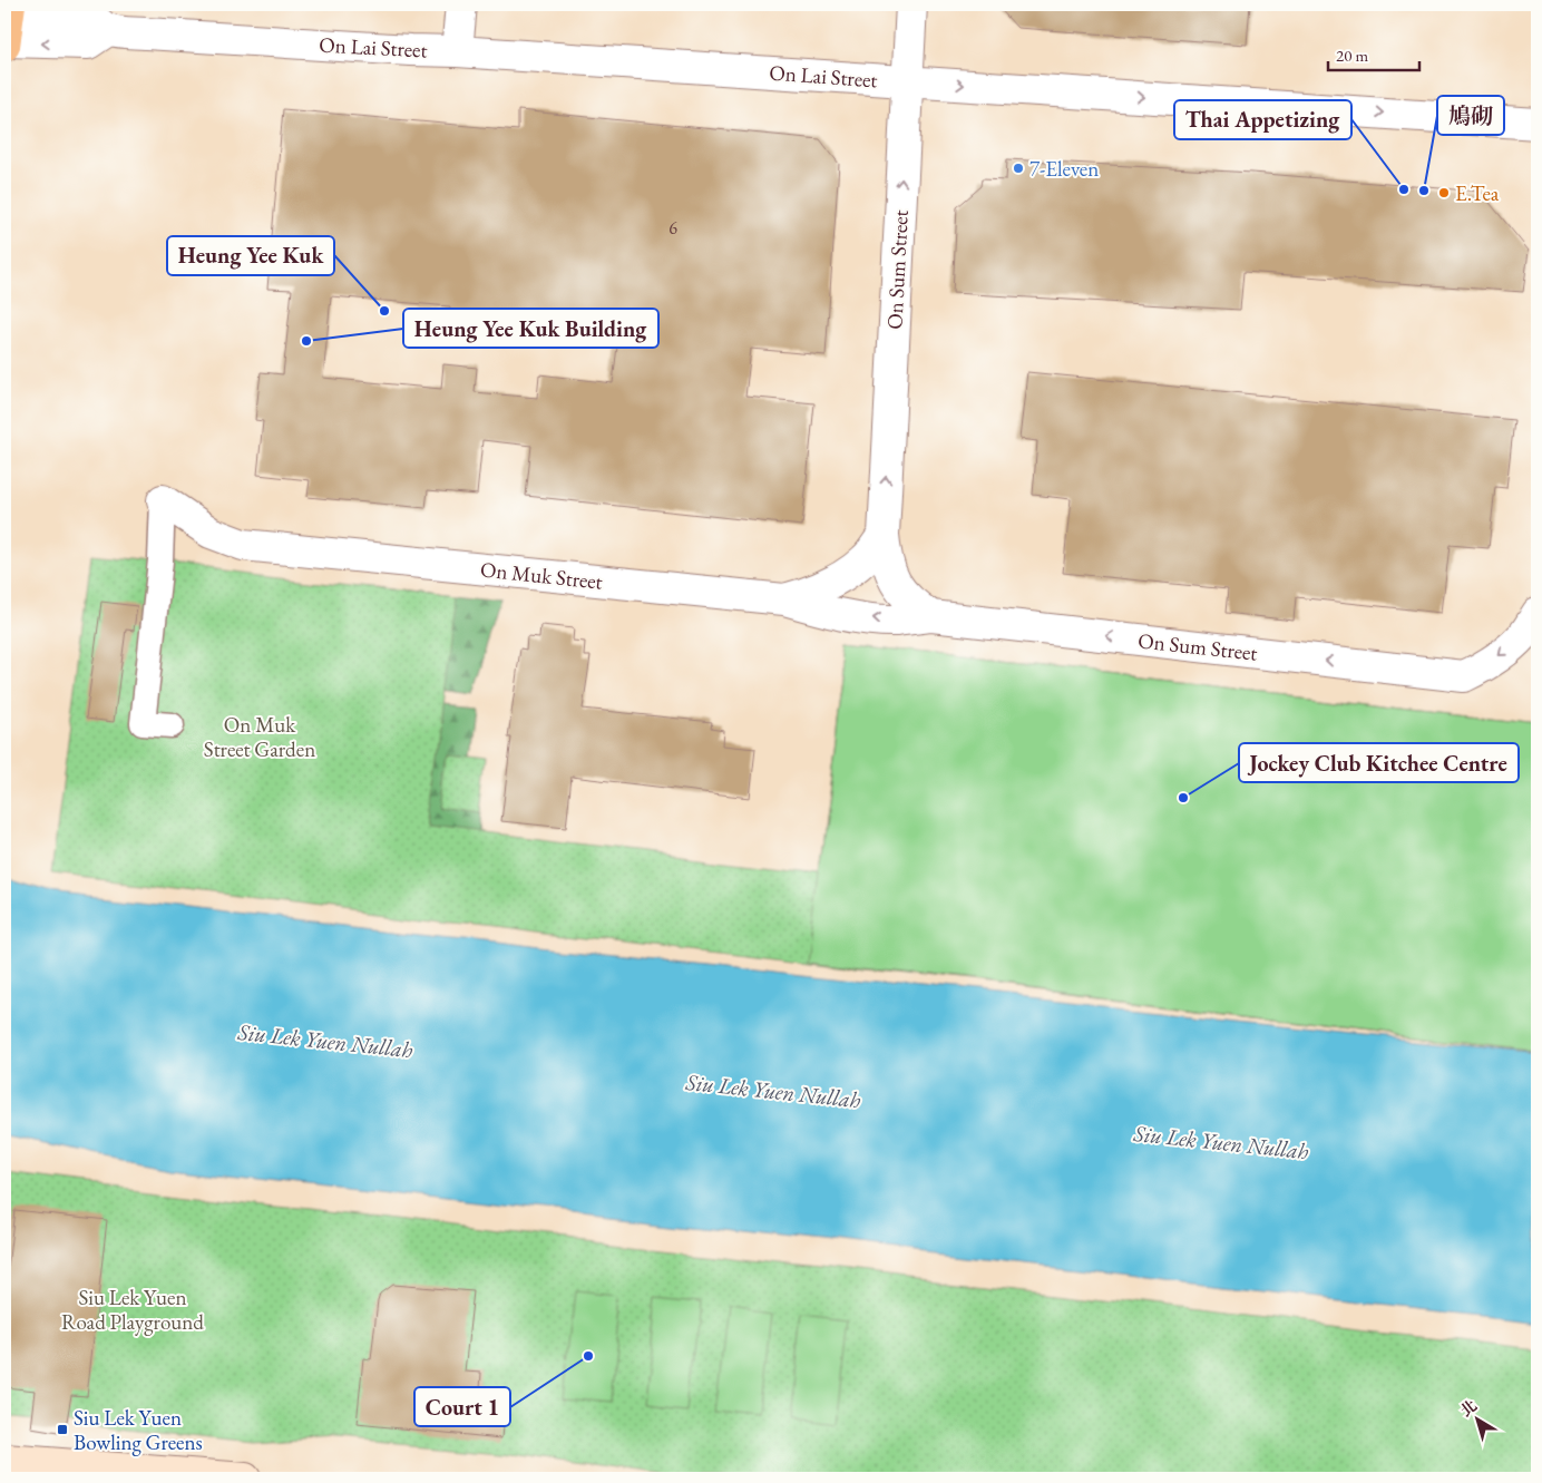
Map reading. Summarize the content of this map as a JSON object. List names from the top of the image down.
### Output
{
  "streets": {
    "street": ["On Lai Street", "On Sum Street", "On Muk Street"]
  },
  "crossings": [
    ["On Lai Street", "On Sum Street"],
    ["On Sum Street", "On Muk Street"]
  ],
  "one_way": ["On Lai Street"],
  "water": ["Siu Lek Yuen Nullah"],
  "parks": ["On Muk Street Garden", "Siu Lek Yuen Road Playground"],
  "places": {
    "other": [
      "7-Eleven",
      "Thai Appetizing",
      "鳩砌",
      "E.Tea",
      "Heung Yee Kuk",
      "Heung Yee Kuk Building",
      "Jockey Club Kitchee Centre",
      "Court 1"
    ],
    "transit": ["Siu Lek Yuen Bowling Greens"]
  },
  "house_numbers": ["6"],
  "scale_bar": "20 m",
  "north": "top left"
}
